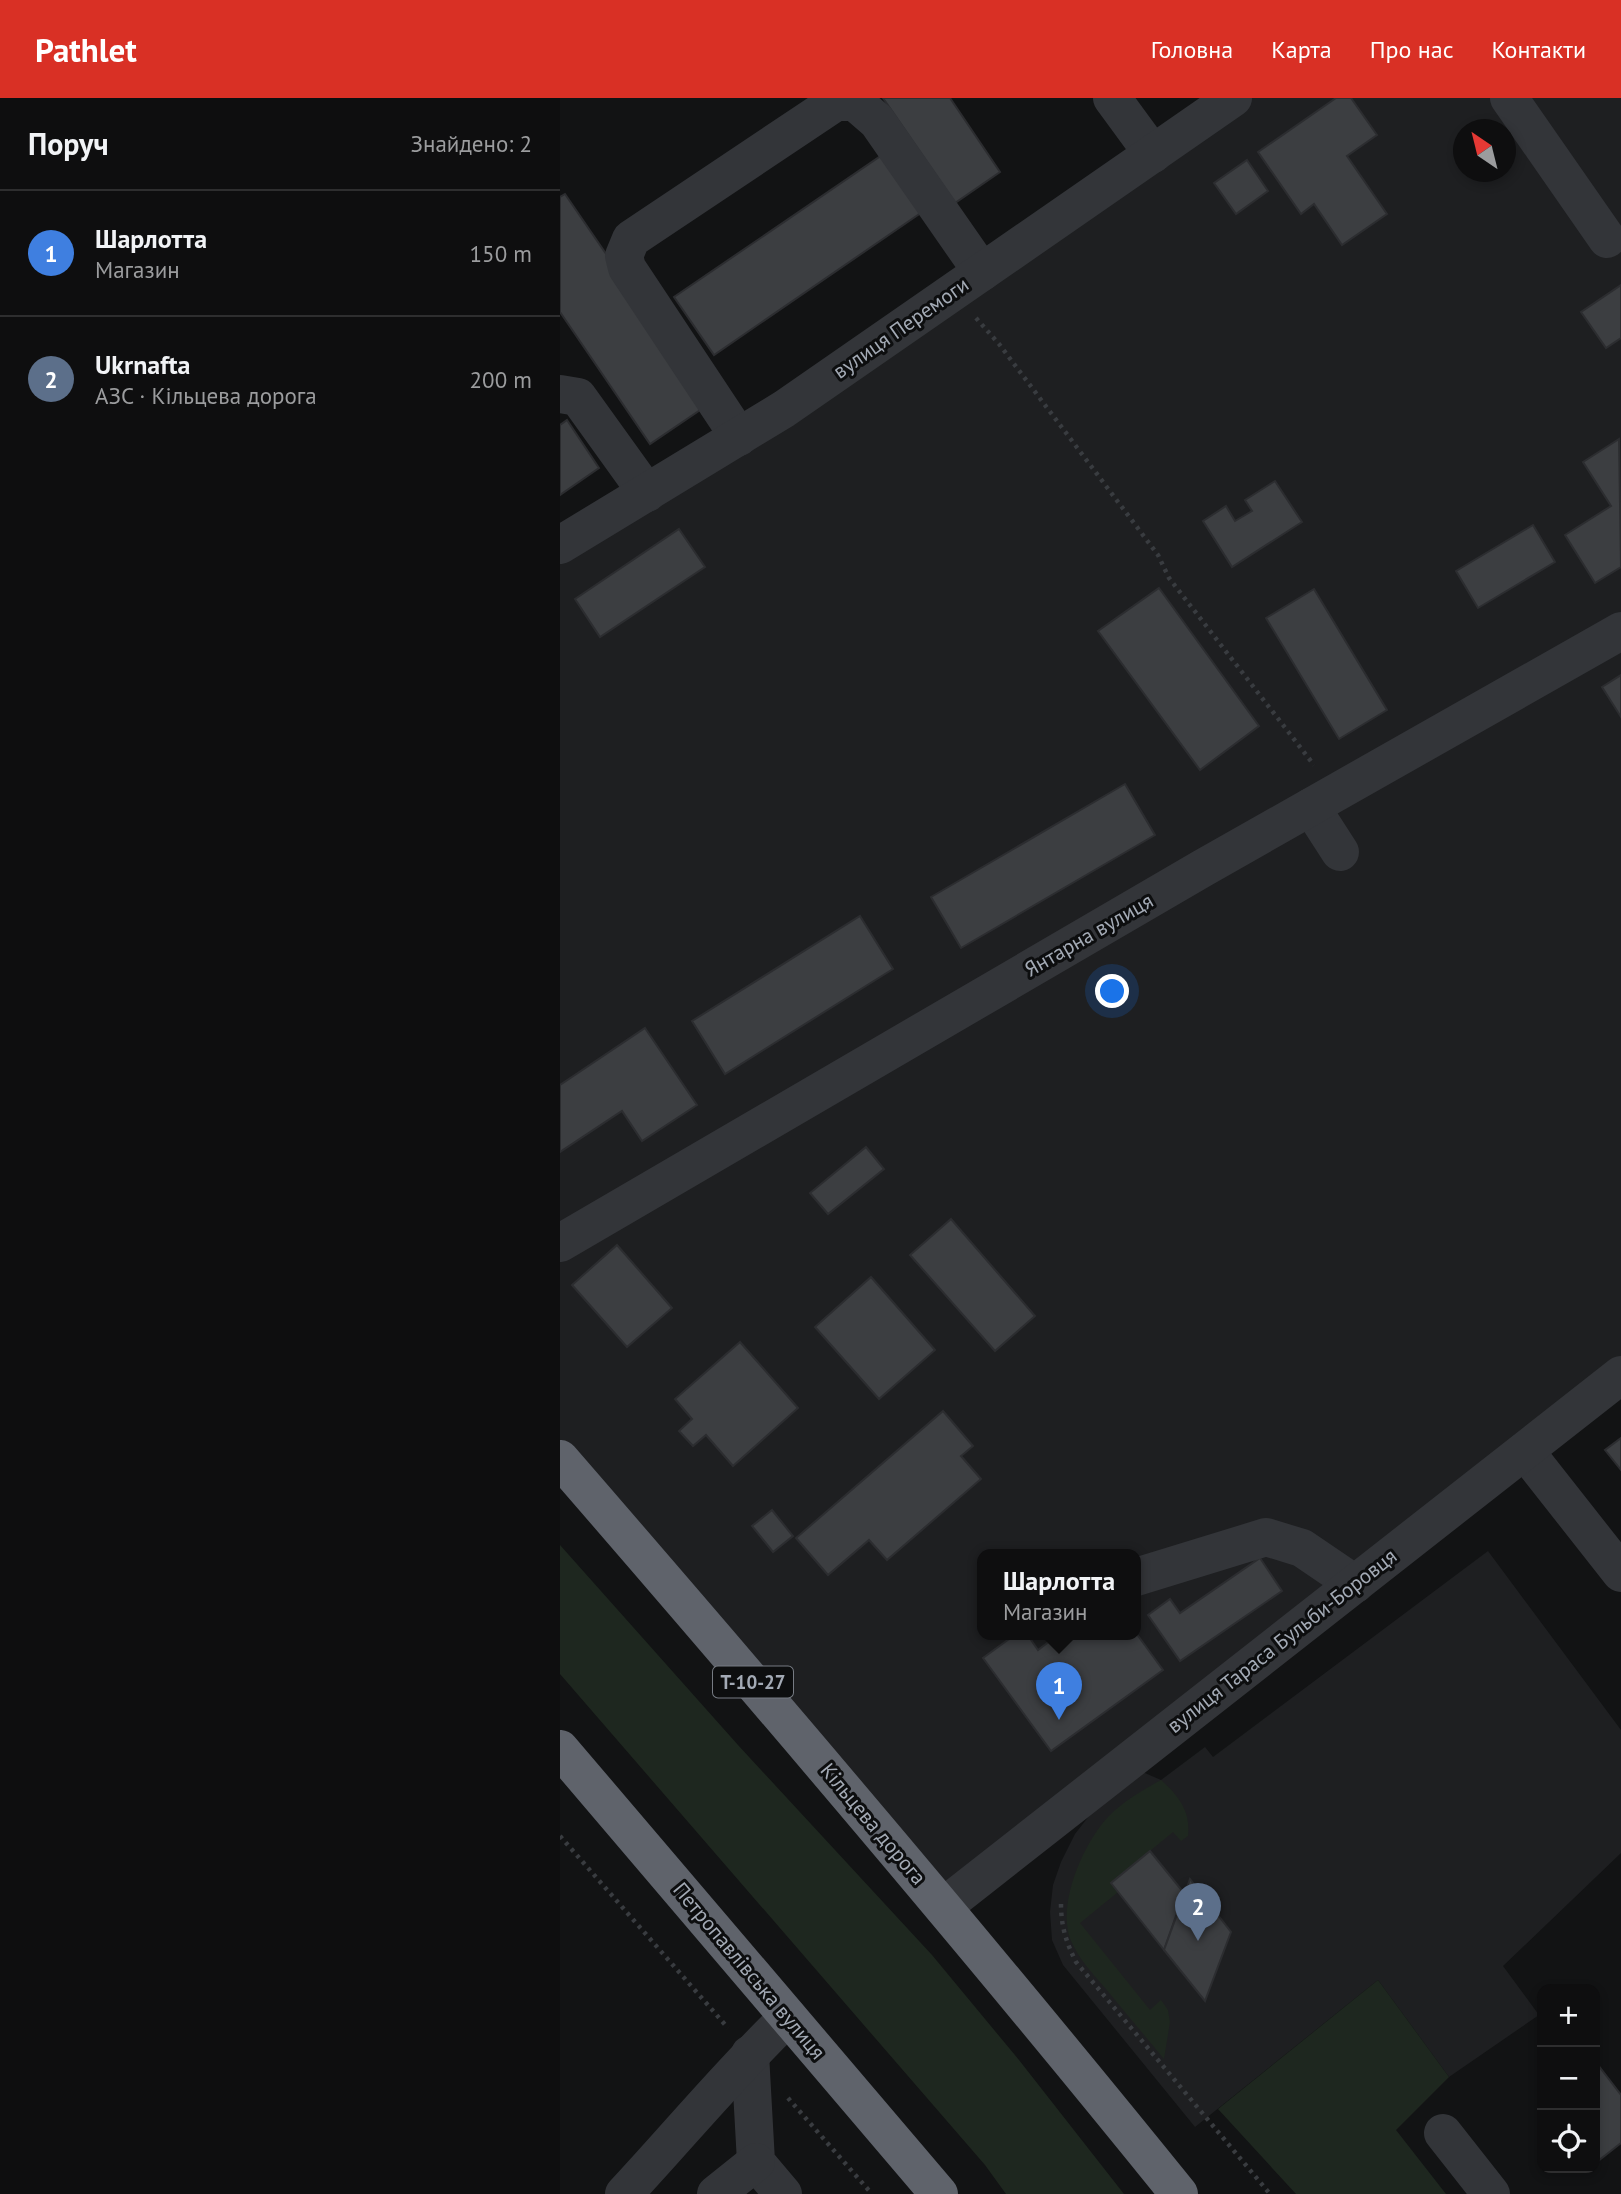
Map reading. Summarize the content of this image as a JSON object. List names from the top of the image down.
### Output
{
  "streets": {
    "highway": ["Т-10-27", "Кільцева дорога", "Петропавлівська вулиця"],
    "street": ["вулиця Перемоги", "Янтарна вулиця", "вулиця Тараса Бульби-Боровця"]
  },
  "crossings": [
    ["вулиця Тараса Бульби-Боровця", "Кільцева дорога"]
  ],
  "north": "top left",
  "page": {
    "header": "Pathlet",
    "nav": [
      "Головна",
      "Карта",
      "Про нас",
      "Контакти"
    ],
    "heading": ["Поруч", "Знайдено: 2"],
    "list": [
      {
        "mark": "1",
        "name": "Шарлотта",
        "note": "Магазин",
        "value": "150 m"
      },
      {
        "mark": "2",
        "name": "Ukrnafta",
        "note": "АЗС · Кільцева дорога",
        "value": "200 m"
      }
    ],
    "popup": ["Шарлотта", "Магазин"],
    "pins": ["1", "2"],
    "map_buttons": ["+", "−"]
  }
}
